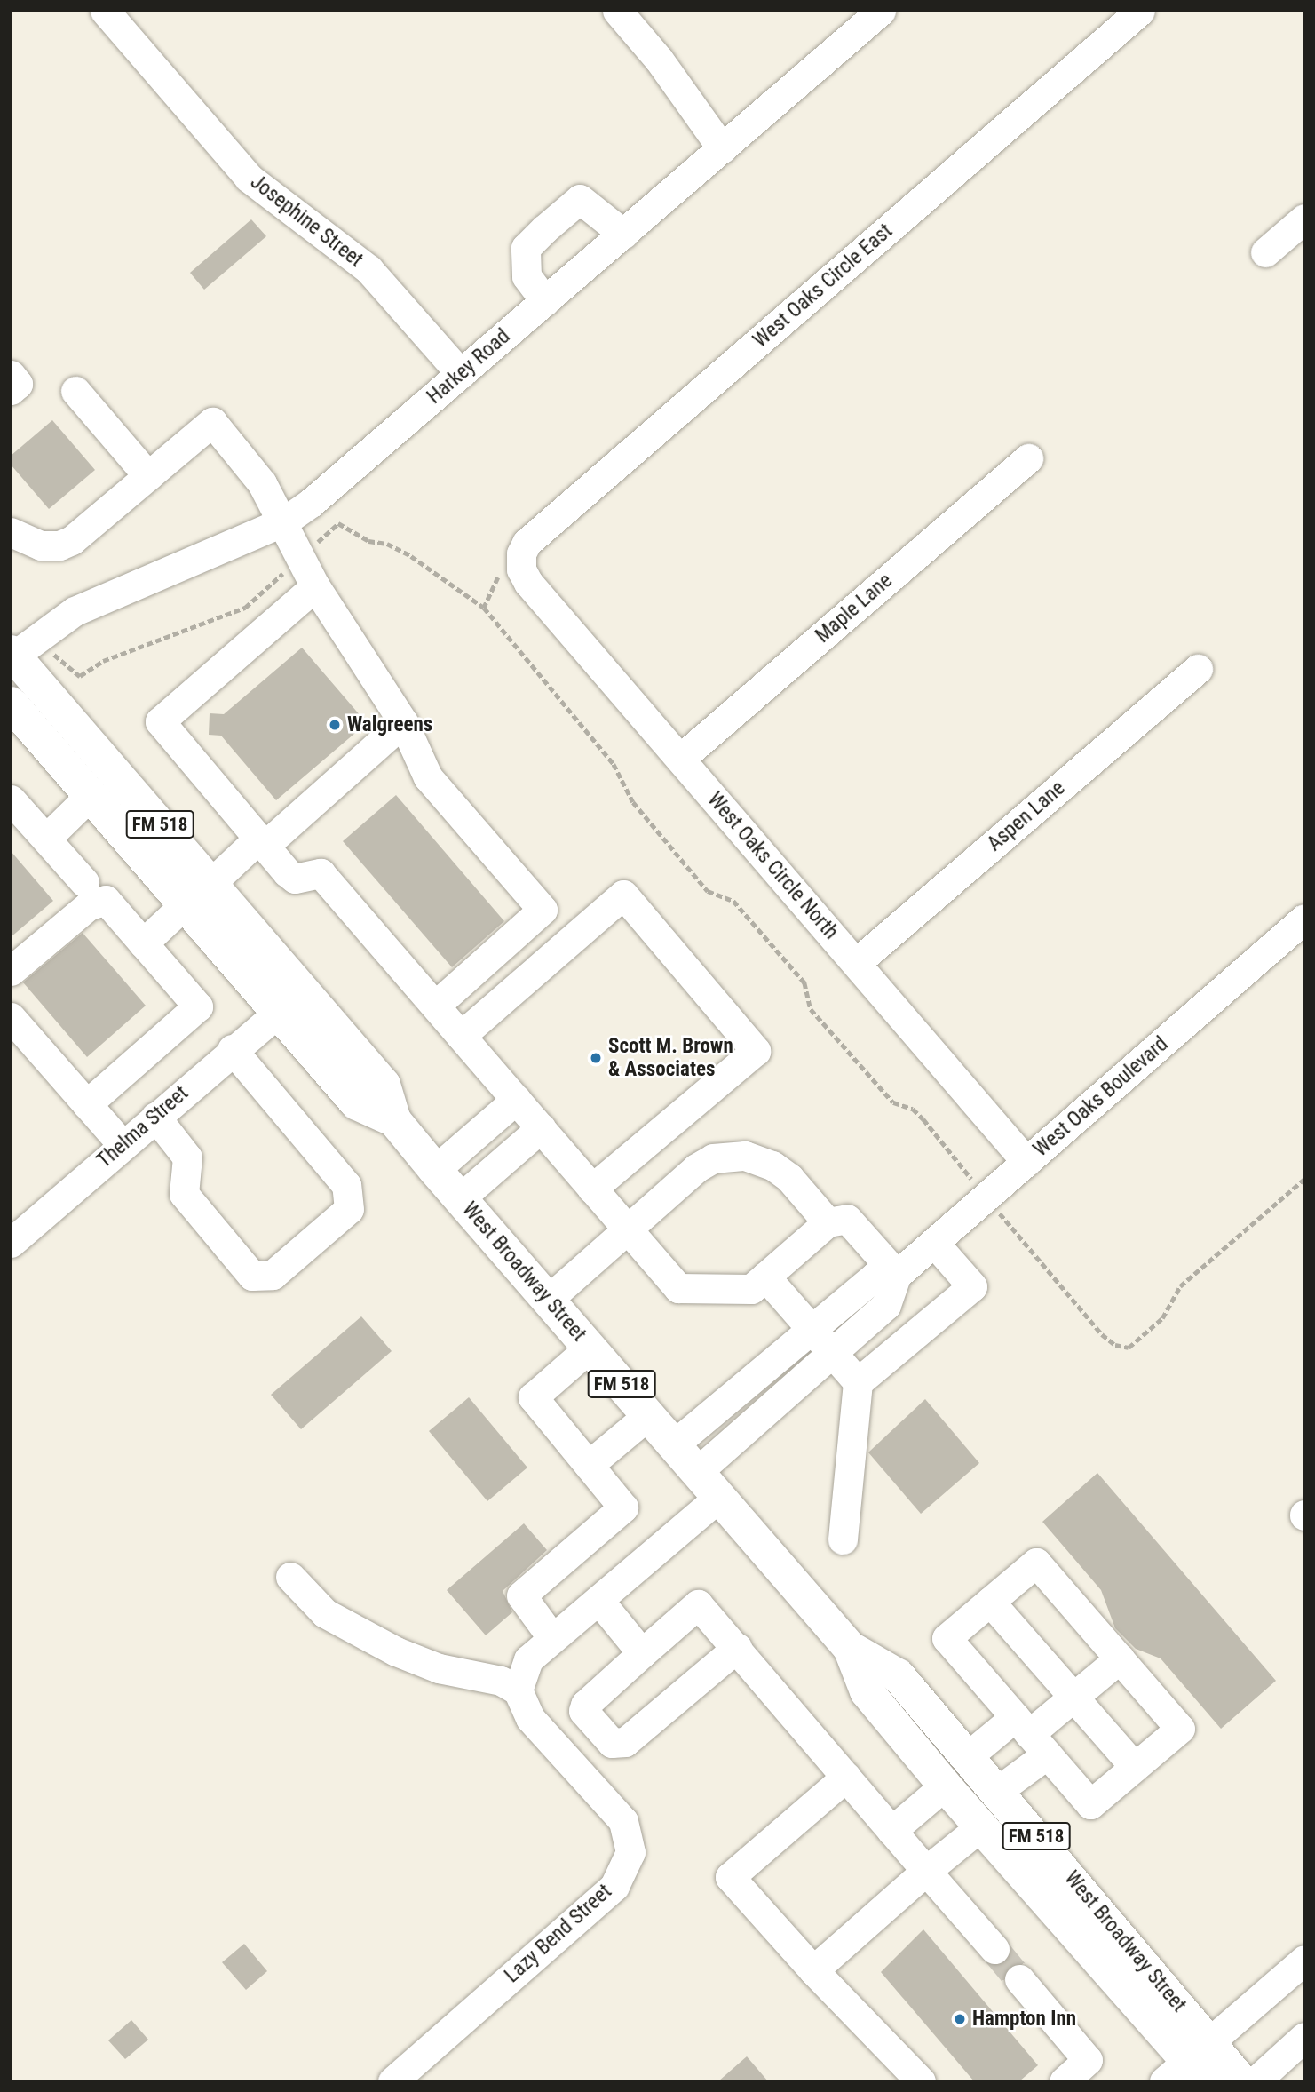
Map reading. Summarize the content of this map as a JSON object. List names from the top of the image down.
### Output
{
  "streets": {
    "main road": ["FM 518", "West Broadway Street"],
    "street": [
      "Josephine Street",
      "West Oaks Circle East",
      "Harkey Road",
      "Maple Lane",
      "Aspen Lane",
      "West Oaks Circle North",
      "West Oaks Boulevard",
      "Thelma Street",
      "Lazy Bend Street"
    ]
  },
  "crossings": [
    ["Josephine Street", "Harkey Road"],
    ["West Oaks Circle East", "West Oaks Circle North"],
    ["Harkey Road", "West Broadway Street"],
    ["Maple Lane", "West Oaks Circle North"],
    ["Aspen Lane", "West Oaks Circle North"],
    ["West Oaks Circle North", "West Oaks Boulevard"],
    ["West Oaks Boulevard", "West Broadway Street"],
    ["Thelma Street", "West Broadway Street"]
  ],
  "places": ["Walgreens", "Scott M. Brown & Associates", "Hampton Inn"]
}
